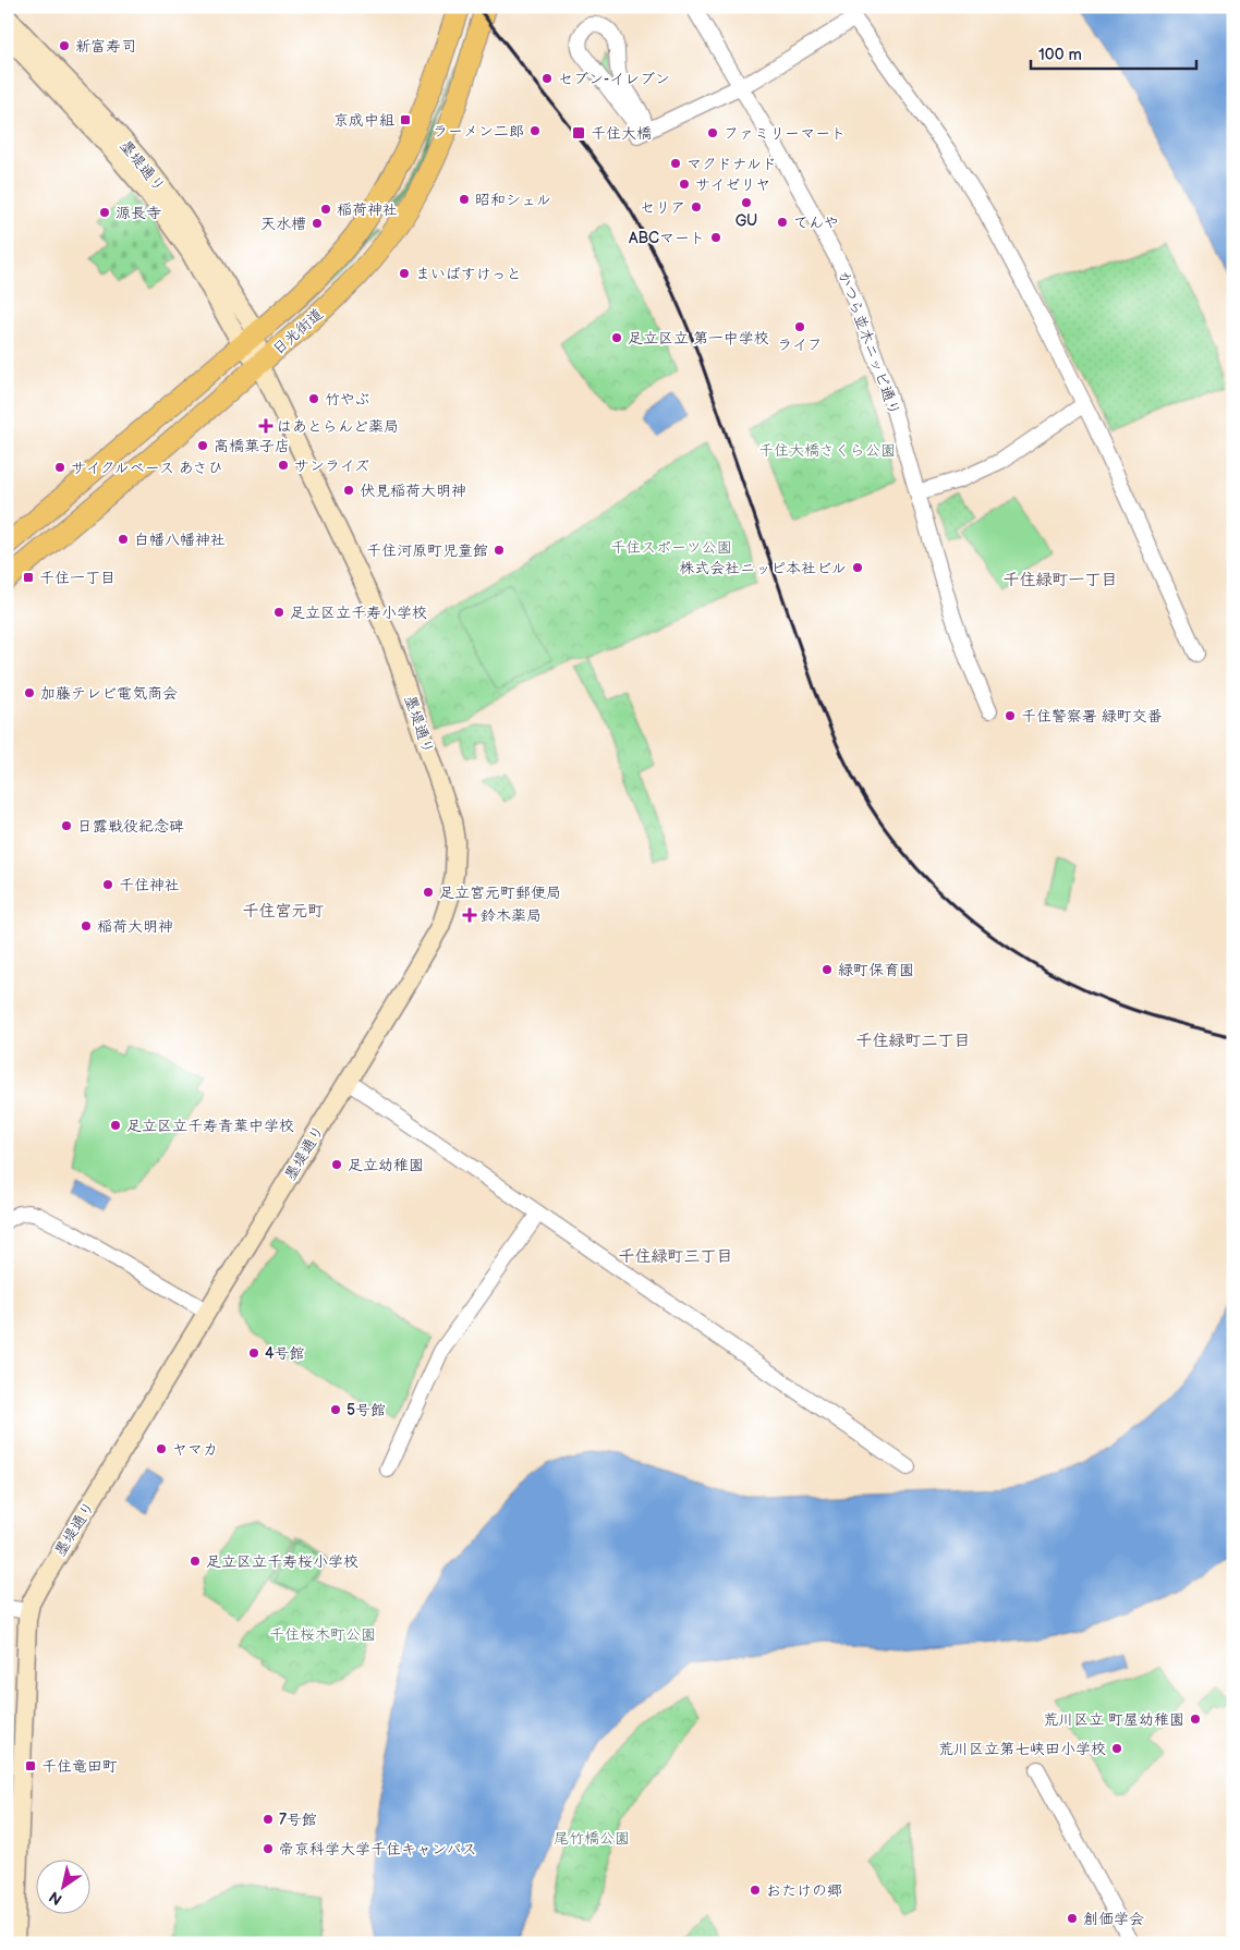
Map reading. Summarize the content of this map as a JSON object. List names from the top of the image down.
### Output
{
  "streets": {
    "highway": ["日光街道"],
    "main road": ["墨堤通り"],
    "street": ["かつら並木ニッピ通り"]
  },
  "crossings": [
    ["墨堤通り", "日光街道"]
  ],
  "districts": [
    "千住緑町一丁目",
    "千住宮元町",
    "千住緑町二丁目",
    "千住緑町三丁目"
  ],
  "parks": [
    "千住大橋さくら公園",
    "千住スポーツ公園",
    "千住桜木町公園",
    "尾竹橋公園"
  ],
  "places": {
    "other": [
      "新富寿司",
      "セブン-イレブン",
      "ラーメン二郎",
      "ファミリーマート",
      "マクドナルド",
      "サイゼリヤ",
      "昭和シェル",
      "GU",
      "セリア",
      "稲荷神社",
      "源長寺",
      "てんや",
      "天水槽",
      "ABCマート",
      "まいばすけっと",
      "ライフ",
      "足立区立 第一中学校",
      "竹やぶ",
      "高橋菓子店",
      "サンライズ",
      "サイクルベース あさひ",
      "伏見稲荷大明神",
      "白幡八幡神社",
      "千住河原町児童館",
      "株式会社ニッピ本社ビル",
      "足立区立千寿小学校",
      "加藤テレビ電気商会",
      "千住警察署 緑町交番",
      "日露戦役紀念碑",
      "千住神社",
      "足立宮元町郵便局",
      "稲荷大明神",
      "緑町保育園",
      "足立区立千寿青葉中学校",
      "足立幼稚園",
      "4号館",
      "5号館",
      "ヤマカ",
      "足立区立千寿桜小学校",
      "荒川区立 町屋幼稚園",
      "荒川区立第七峡田小学校",
      "7号館",
      "帝京科学大学千住キャンパス",
      "おたけの郷",
      "創価学会"
    ],
    "transit": [
      "京成中組",
      "千住大橋",
      "千住一丁目",
      "千住竜田町"
    ],
    "health": ["はあとらんど薬局", "鈴木薬局"]
  },
  "scale_bar": "100 m",
  "north": "bottom left"
}
